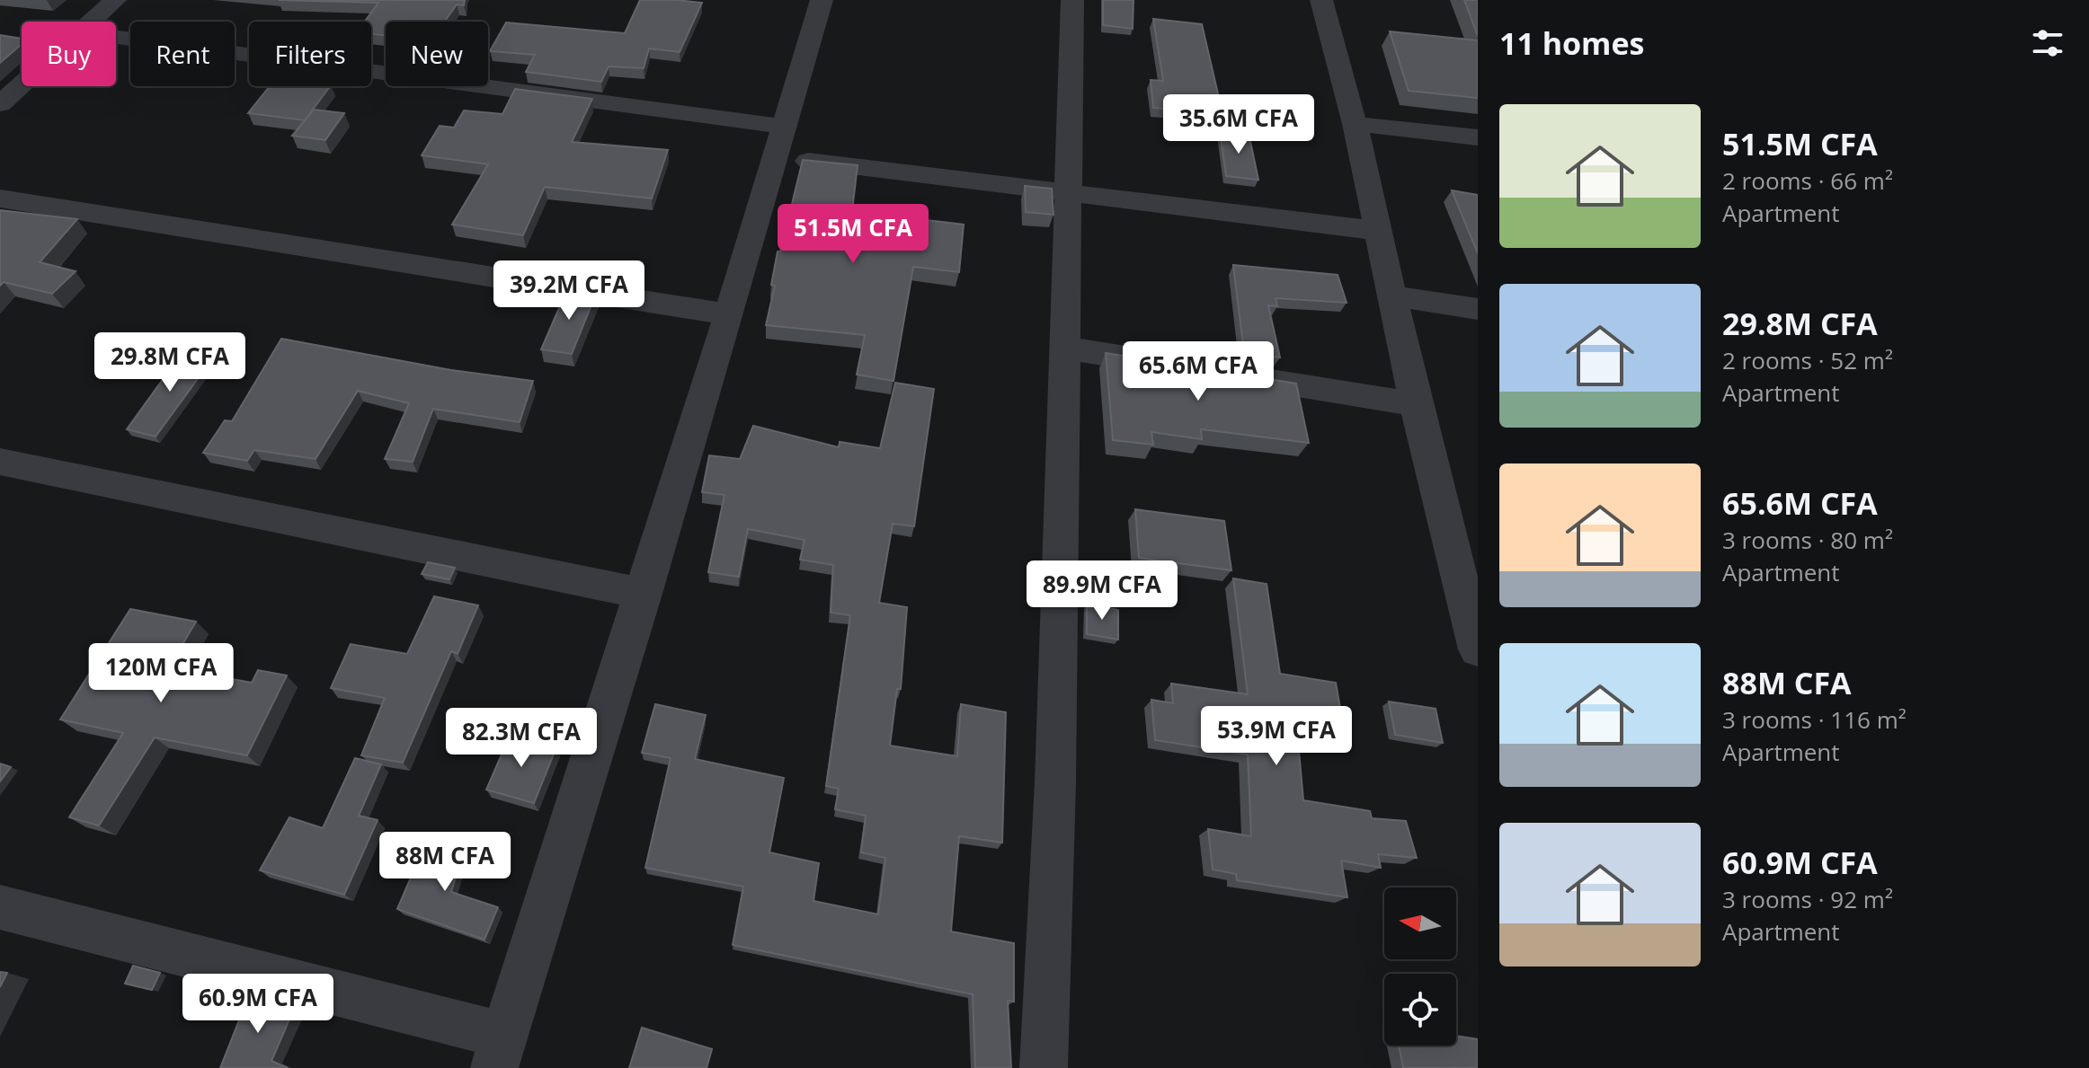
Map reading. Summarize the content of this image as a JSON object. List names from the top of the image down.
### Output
{
  "north": "left",
  "page": {
    "heading": "11 homes",
    "chip": [
      "Buy",
      "Rent",
      "Filters",
      "New"
    ],
    "list": [
      {
        "name": "51.5M CFA",
        "note": "2 rooms · 66 m² · Apartment"
      },
      {
        "name": "29.8M CFA",
        "note": "2 rooms · 52 m² · Apartment"
      },
      {
        "name": "65.6M CFA",
        "note": "3 rooms · 80 m² · Apartment"
      },
      {
        "name": "88M CFA",
        "note": "3 rooms · 116 m² · Apartment"
      },
      {
        "name": "60.9M CFA",
        "note": "3 rooms · 92 m² · Apartment"
      }
    ],
    "price": [
      "35.6M CFA",
      "51.5M CFA",
      "39.2M CFA",
      "29.8M CFA",
      "65.6M CFA",
      "89.9M CFA",
      "120M CFA",
      "53.9M CFA",
      "82.3M CFA",
      "88M CFA",
      "60.9M CFA"
    ]
  }
}
